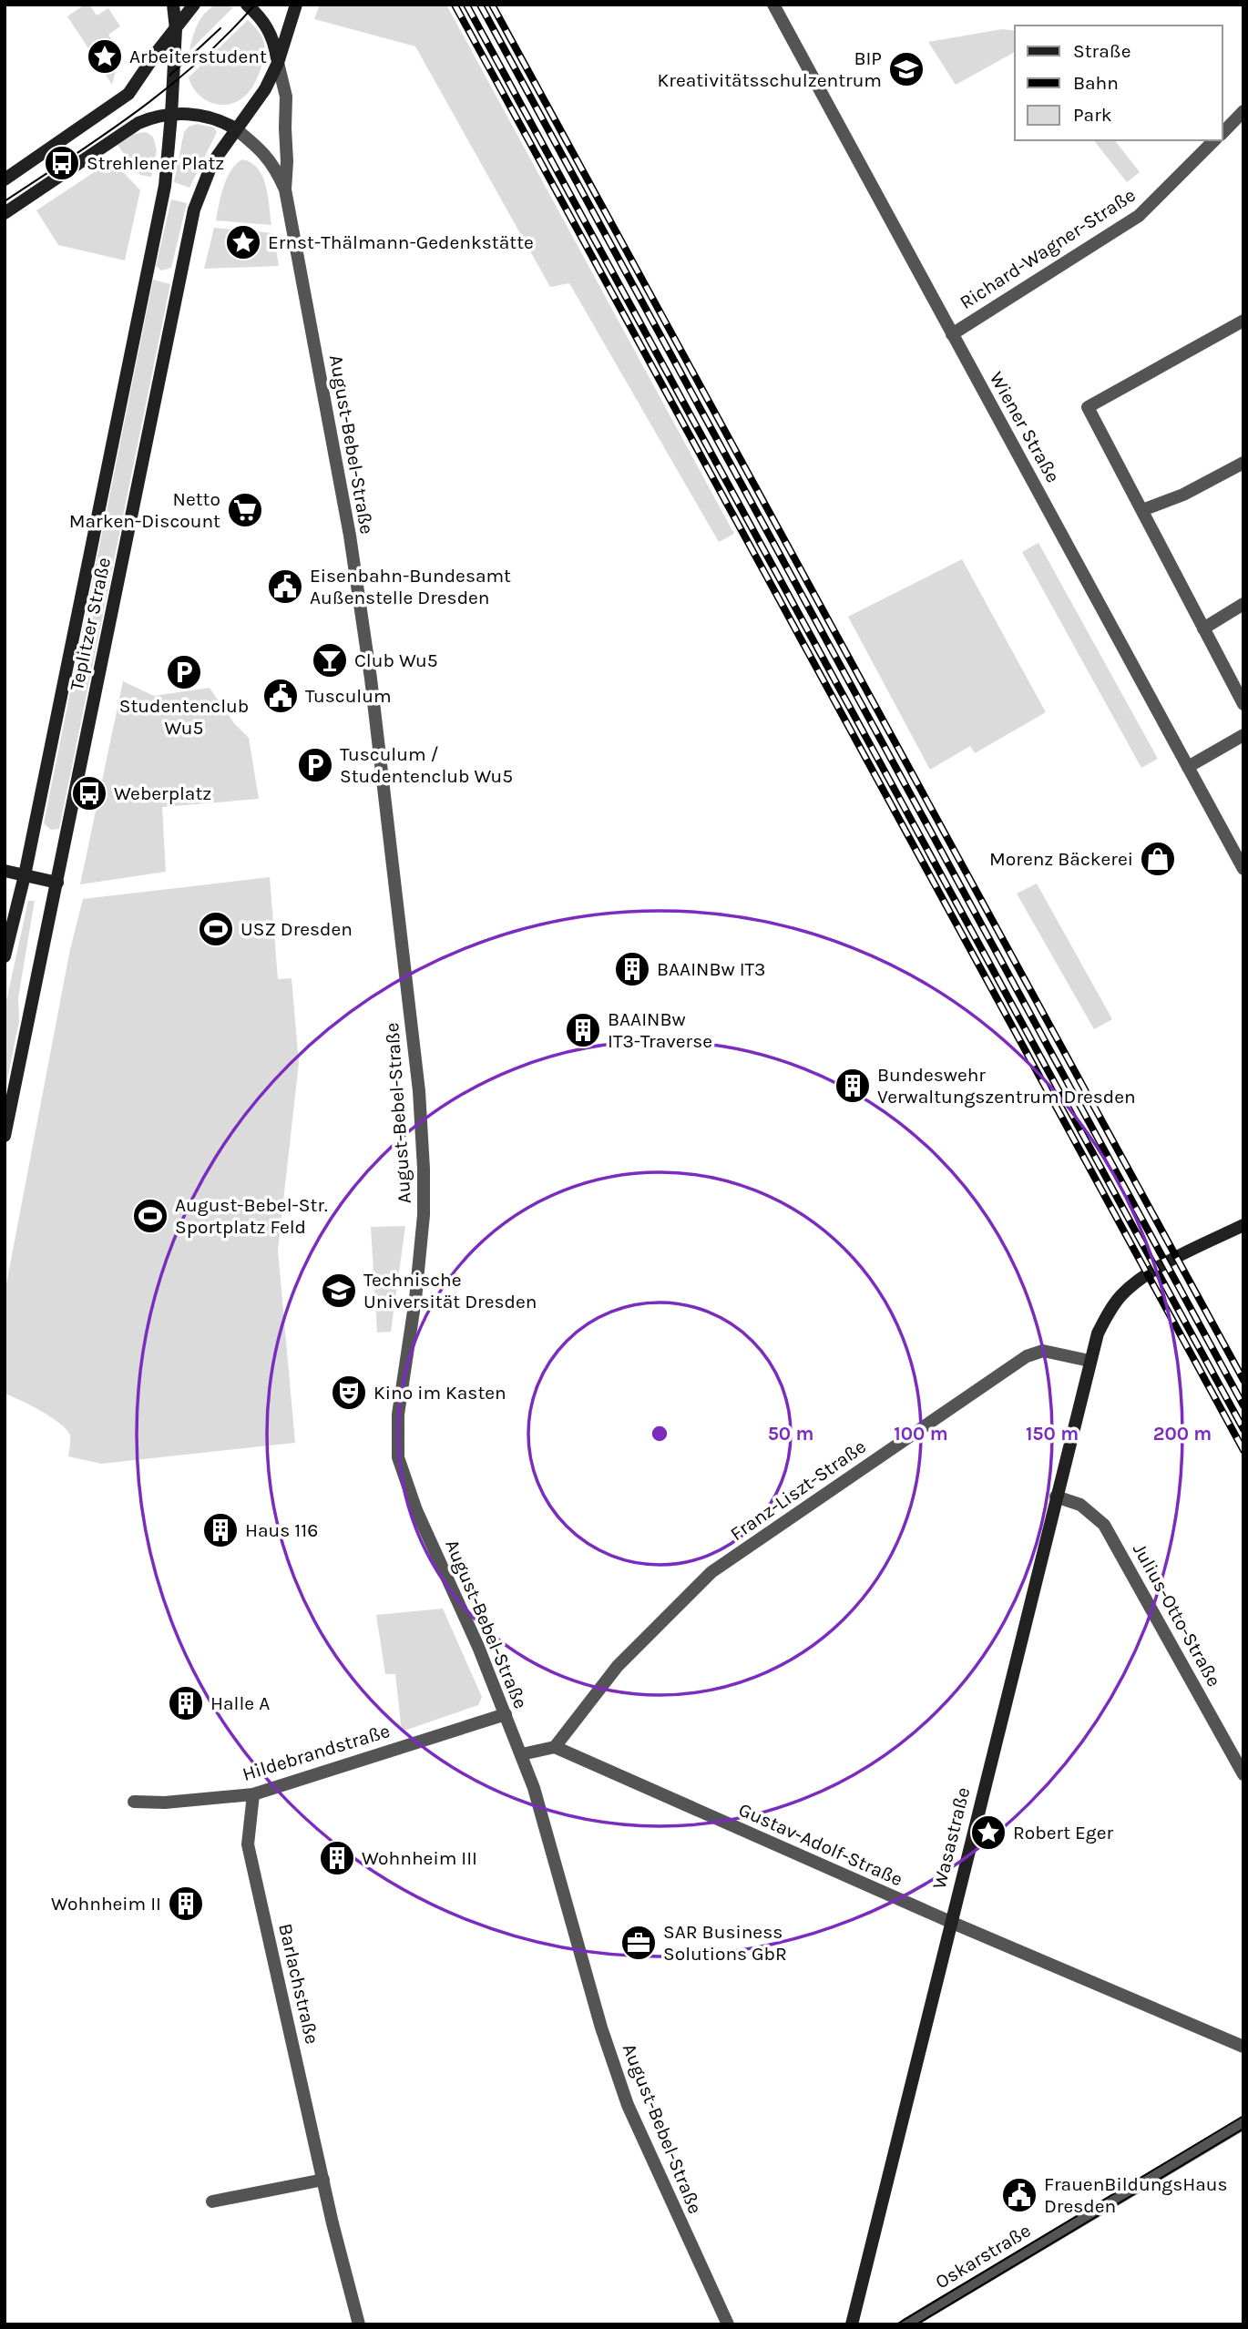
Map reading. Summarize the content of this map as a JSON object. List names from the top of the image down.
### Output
{
  "streets": {
    "main road": ["Teplitzer Straße", "Wasastraße"],
    "street": [
      "Richard-Wagner-Straße",
      "Wiener Straße",
      "August-Bebel-Straße",
      "Franz-Liszt-Straße",
      "Julius-Otto-Straße",
      "Hildebrandstraße",
      "Gustav-Adolf-Straße",
      "Barlachstraße",
      "Oskarstraße"
    ]
  },
  "crossings": [
    ["Richard-Wagner-Straße", "Wiener Straße"],
    ["August-Bebel-Straße", "Teplitzer Straße"],
    ["August-Bebel-Straße", "Hildebrandstraße"],
    ["Franz-Liszt-Straße", "Wasastraße"],
    ["Franz-Liszt-Straße", "Gustav-Adolf-Straße"],
    ["Julius-Otto-Straße", "Wasastraße"],
    ["Hildebrandstraße", "Barlachstraße"],
    ["Wasastraße", "Gustav-Adolf-Straße"]
  ],
  "places": {
    "place": ["Arbeiterstudent", "Ernst-Thälmann-Gedenkstätte", "Robert Eger"],
    "school or university": ["BIP Kreativitätsschulzentrum", "Technische Universität Dresden"],
    "bus stop": ["Strehlener Platz", "Weberplatz"],
    "supermarket": ["Netto Marken-Discount"],
    "public building": ["Eisenbahn-Bundesamt Außenstelle Dresden", "Tusculum", "FrauenBildungsHaus Dresden"],
    "bar": ["Club Wu5"],
    "parking": ["Studentenclub Wu5", "Tusculum / Studentenclub Wu5"],
    "shop": ["Morenz Bäckerei"],
    "sports": ["USZ Dresden", "August-Bebel-Str. Sportplatz Feld"],
    "building": [
      "BAAINBw IT3",
      "BAAINBw IT3-Traverse",
      "Bundeswehr Verwaltungszentrum Dresden",
      "Haus 116",
      "Halle A",
      "Wohnheim III",
      "Wohnheim II"
    ],
    "theatre": ["Kino im Kasten"],
    "office": ["SAR Business Solutions GbR"]
  },
  "legend": ["Straße", "Bahn", "Park"],
  "rings": [
    "50 m",
    "100 m",
    "150 m",
    "200 m"
  ]
}
